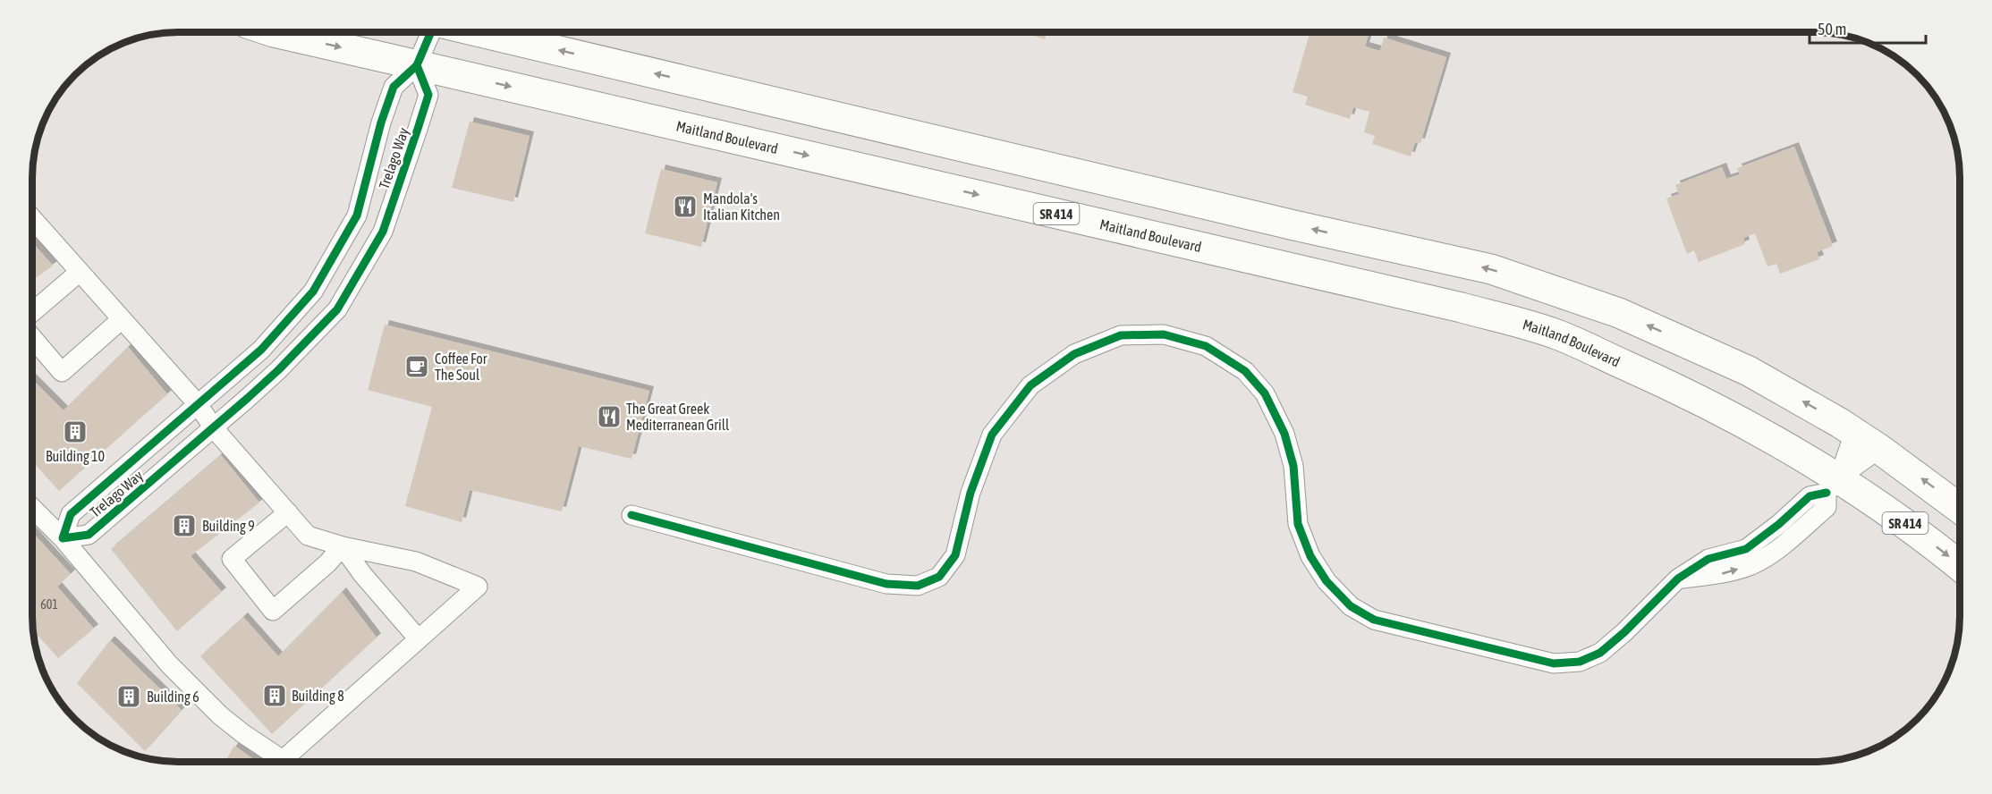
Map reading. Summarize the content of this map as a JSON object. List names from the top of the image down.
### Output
{
  "streets": {
    "main road": ["Maitland Boulevard", "SR 414"],
    "street": ["Trelago Way"]
  },
  "crossings": [
    ["Maitland Boulevard", "Trelago Way"]
  ],
  "places": {
    "restaurant": ["Mandola's Italian Kitchen", "The Great Greek Mediterranean Grill"],
    "cafe": ["Coffee For The Soul"],
    "building": [
      "Building 10",
      "Building 9",
      "Building 8",
      "Building 6"
    ]
  },
  "house_numbers": ["601"],
  "scale_bar": "50 m"
}
